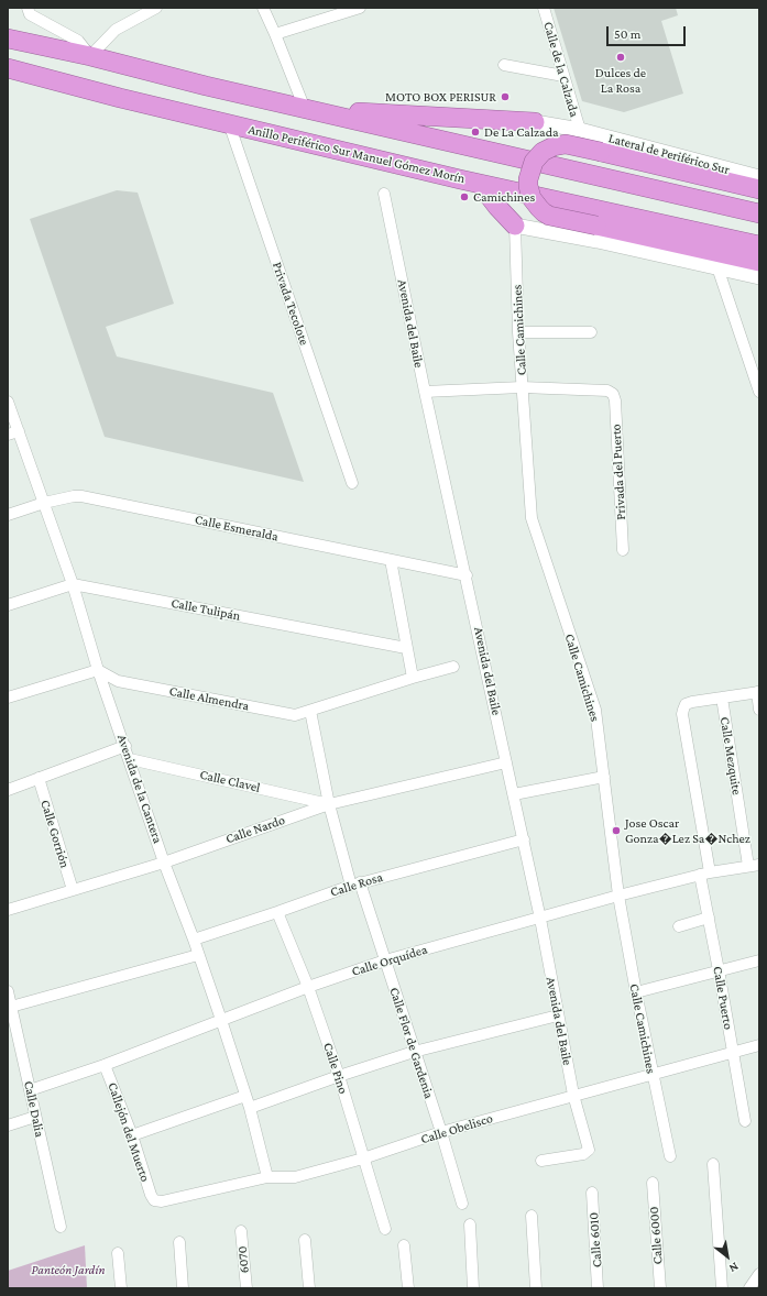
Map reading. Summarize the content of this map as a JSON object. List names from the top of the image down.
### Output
{
  "streets": {
    "highway": ["Anillo Periférico Sur Manuel Gómez Morín"],
    "street": [
      "Calle de la Calzada",
      "Lateral de Periférico Sur",
      "Privada Tecolote",
      "Avenida del Baile",
      "Calle Camichines",
      "Privada del Puerto",
      "Calle Esmeralda",
      "Calle Tulipán",
      "Calle Almendra",
      "Calle Mezquite",
      "Calle Clavel",
      "Avenida de la Cantera",
      "Calle Nardo",
      "Calle Gorrión",
      "Calle Rosa",
      "Calle Orquídea",
      "Calle Puerto",
      "Calle Flor de Gardenia",
      "Calle Pino",
      "Calle Dalia",
      "Calle Obelisco",
      "Callejón del Muerto",
      "Calle 6000",
      "Calle 6010",
      "6070"
    ]
  },
  "crossings": [
    ["Calle de la Calzada", "Lateral de Periférico Sur"],
    ["Anillo Periférico Sur Manuel Gómez Morín", "Privada Tecolote"],
    ["Avenida del Baile", "Calle Esmeralda"],
    ["Avenida del Baile", "Calle Nardo"],
    ["Avenida del Baile", "Calle Rosa"],
    ["Avenida del Baile", "Calle Orquídea"],
    ["Avenida del Baile", "Calle Obelisco"],
    ["Calle Camichines", "Privada del Puerto"],
    ["Calle Camichines", "Calle Orquídea"],
    ["Calle Camichines", "Calle Obelisco"],
    ["Calle Esmeralda", "Avenida de la Cantera"],
    ["Calle Tulipán", "Avenida de la Cantera"],
    ["Calle Almendra", "Avenida de la Cantera"],
    ["Calle Almendra", "Calle Flor de Gardenia"],
    ["Calle Mezquite", "Calle Orquídea"],
    ["Calle Mezquite", "Calle Puerto"],
    ["Calle Clavel", "Avenida de la Cantera"],
    ["Calle Clavel", "Calle Nardo"],
    ["Calle Clavel", "Calle Flor de Gardenia"],
    ["Avenida de la Cantera", "Calle Nardo"],
    ["Avenida de la Cantera", "Calle Rosa"],
    ["Avenida de la Cantera", "Calle Orquídea"],
    ["Avenida de la Cantera", "Calle Obelisco"],
    ["Calle Nardo", "Calle Gorrión"],
    ["Calle Nardo", "Calle Flor de Gardenia"],
    ["Calle Rosa", "Calle Flor de Gardenia"],
    ["Calle Rosa", "Calle Pino"],
    ["Calle Orquídea", "Calle Puerto"],
    ["Calle Orquídea", "Calle Flor de Gardenia"],
    ["Calle Orquídea", "Calle Pino"],
    ["Calle Orquídea", "Calle Dalia"],
    ["Calle Orquídea", "Callejón del Muerto"],
    ["Calle Puerto", "Calle Obelisco"],
    ["Calle Flor de Gardenia", "Calle Obelisco"],
    ["Calle Pino", "Calle Obelisco"],
    ["Calle Obelisco", "Callejón del Muerto"]
  ],
  "parks": ["Panteón Jardín"],
  "places": [
    "Dulces de La Rosa",
    "MOTO BOX PERISUR",
    "De La Calzada",
    "Camichines",
    "Jose Oscar Gonza�Lez Sa�Nchez"
  ],
  "scale_bar": "50 m",
  "north": "bottom right"
}
